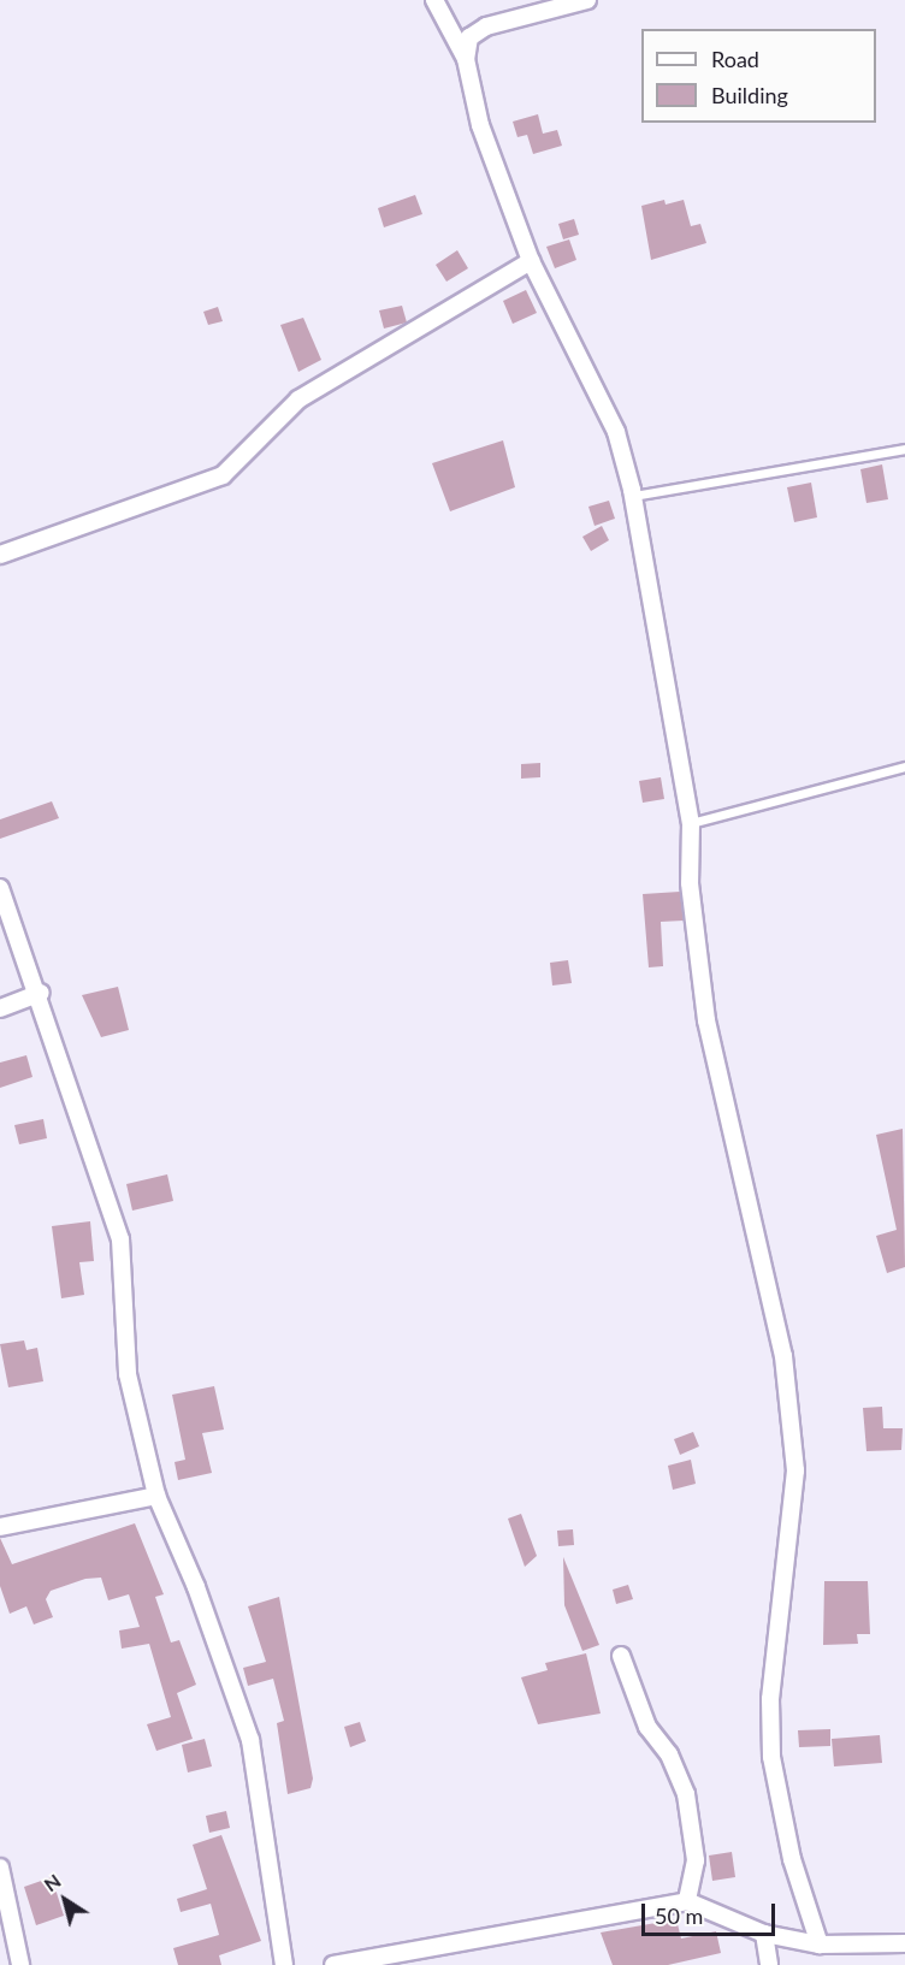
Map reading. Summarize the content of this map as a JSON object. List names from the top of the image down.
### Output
{
  "legend": ["Road", "Building"],
  "scale_bar": "50 m",
  "north": "top left"
}
